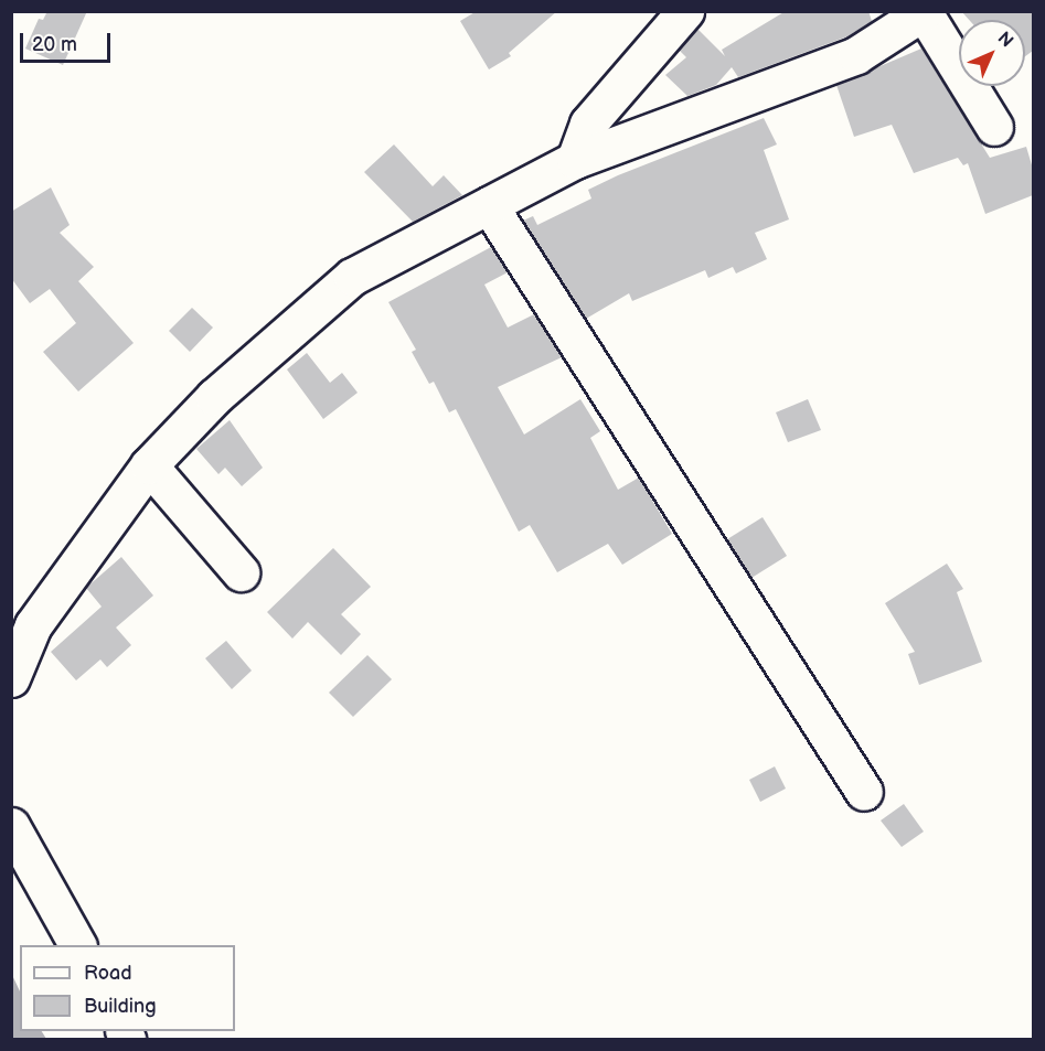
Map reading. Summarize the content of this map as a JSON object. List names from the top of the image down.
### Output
{
  "legend": ["Road", "Building"],
  "scale_bar": "20 m",
  "north": "top right"
}
